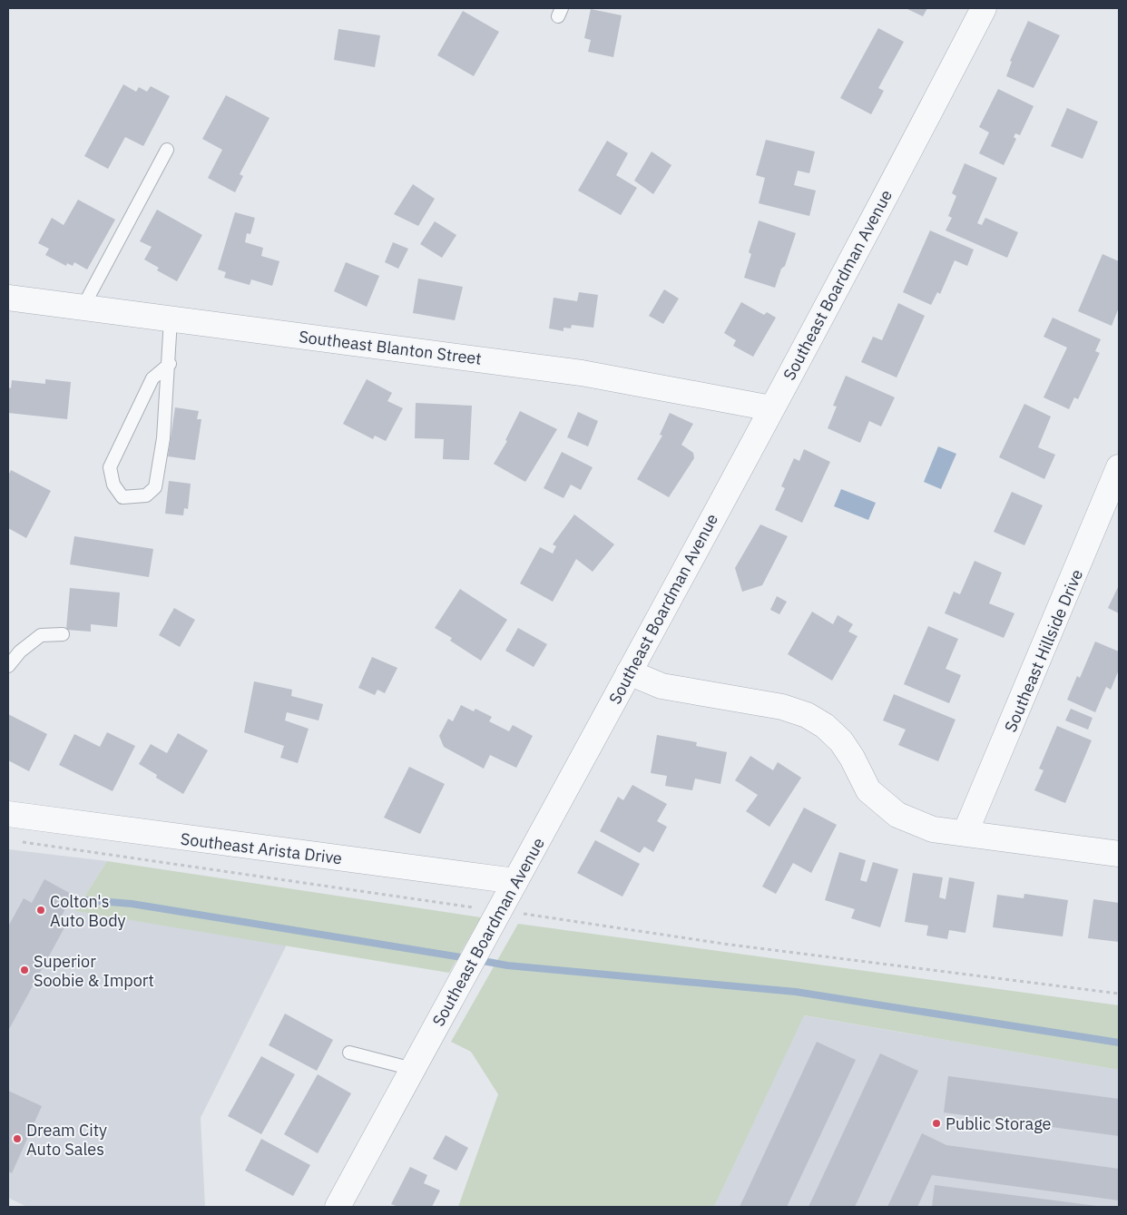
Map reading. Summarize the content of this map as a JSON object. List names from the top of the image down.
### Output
{
  "streets": {
    "street": [
      "Southeast Boardman Avenue",
      "Southeast Blanton Street",
      "Southeast Hillside Drive",
      "Southeast Arista Drive"
    ]
  },
  "crossings": [
    ["Southeast Boardman Avenue", "Southeast Blanton Street"],
    ["Southeast Boardman Avenue", "Southeast Arista Drive"]
  ],
  "places": [
    "Colton's Auto Body",
    "Superior Soobie & Import",
    "Public Storage",
    "Dream City Auto Sales"
  ]
}
